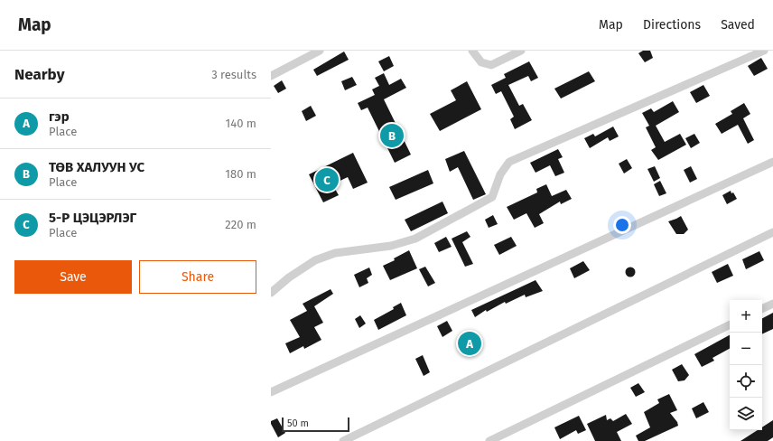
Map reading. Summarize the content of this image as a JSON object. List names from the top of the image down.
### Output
{
  "scale_bar": "50 m",
  "page": {
    "header": "Map",
    "nav": ["Map", "Directions", "Saved"],
    "heading": ["Nearby", "3 results"],
    "list": [
      {
        "mark": "A",
        "name": "гэр",
        "note": "Place",
        "value": "140 m"
      },
      {
        "mark": "B",
        "name": "ТӨВ ХАЛУУН УС",
        "note": "Place",
        "value": "180 m"
      },
      {
        "mark": "C",
        "name": "5-Р ЦЭЦЭРЛЭГ",
        "note": "Place",
        "value": "220 m"
      }
    ],
    "pins": ["B", "C", "A"],
    "buttons": ["Save", "Share"],
    "map_buttons": ["+", "−"],
    "scale": "50 m"
  }
}
